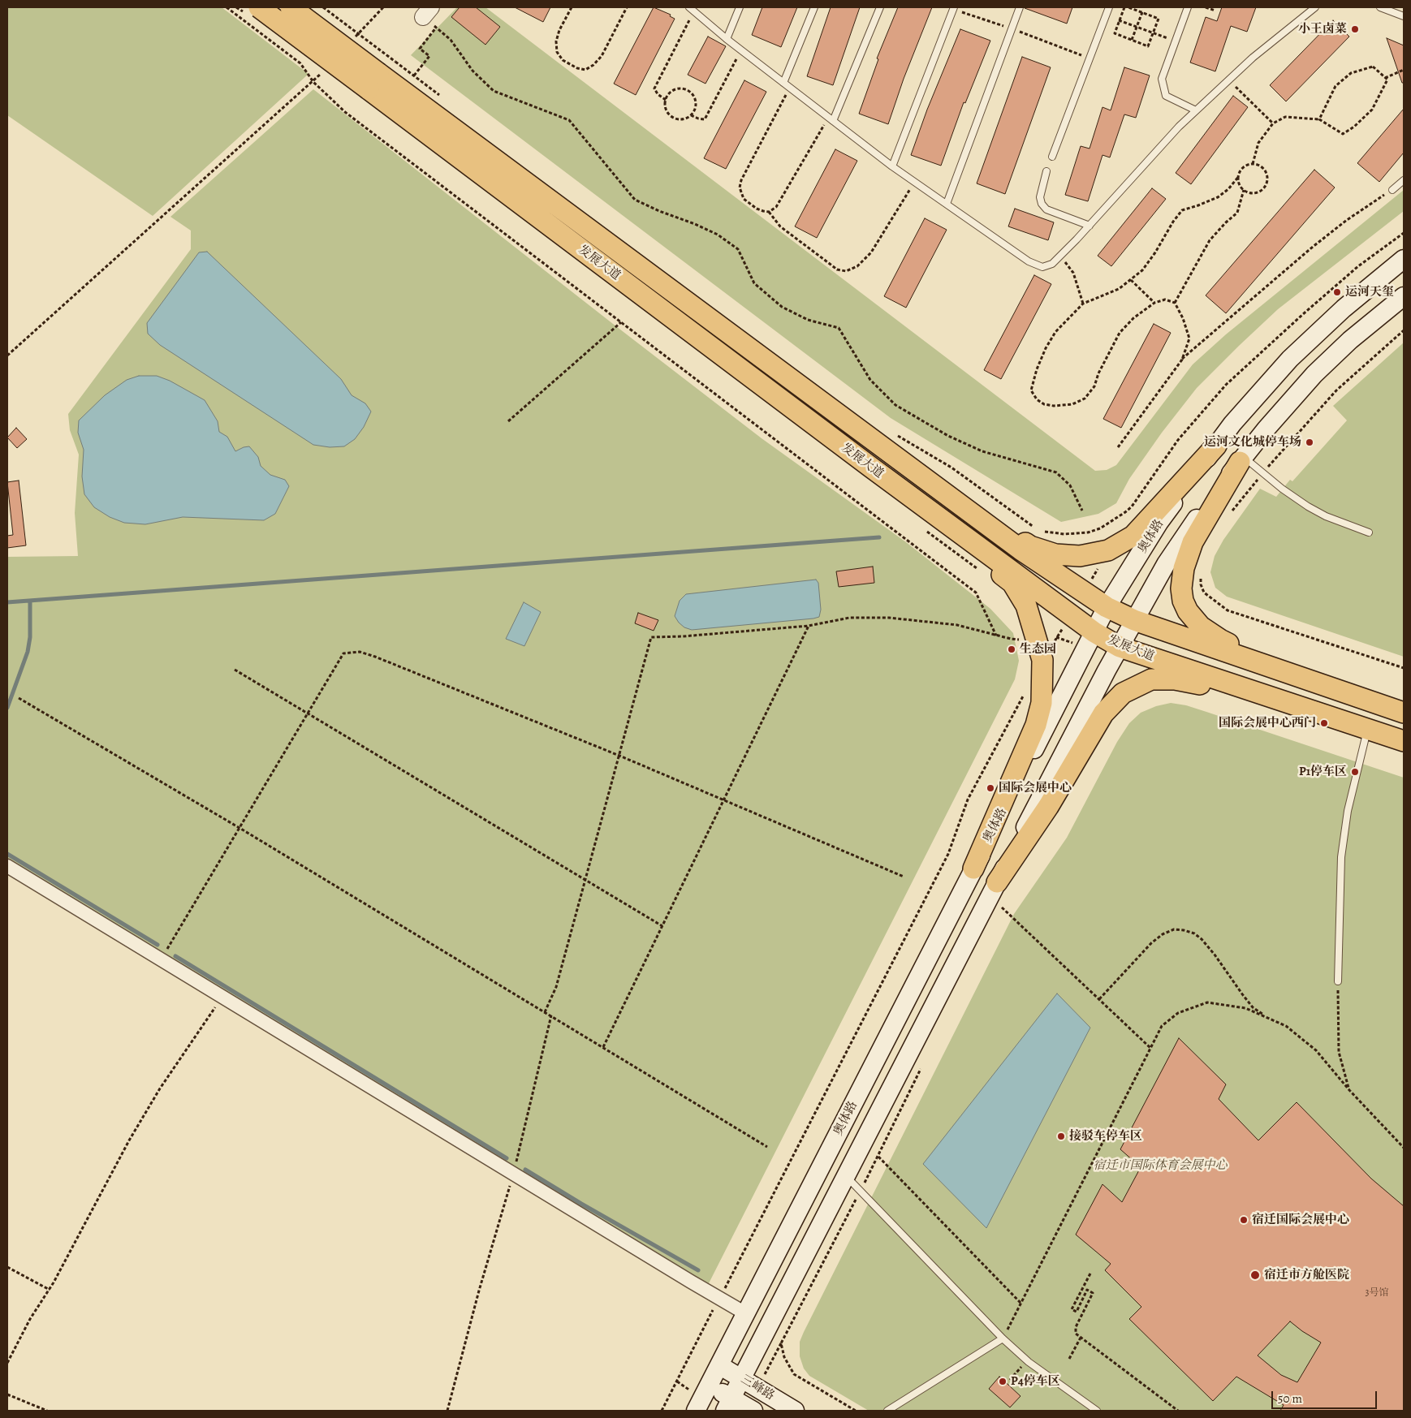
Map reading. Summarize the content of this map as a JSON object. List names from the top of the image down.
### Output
{
  "streets": {
    "main road": ["发展大道", "奥体路", "三峰路"]
  },
  "crossings": [
    ["发展大道", "奥体路"],
    ["奥体路", "三峰路"]
  ],
  "parks": ["宿迁市国际体育会展中心"],
  "places": [
    "小王卤菜",
    "运河天玺",
    "运河文化城停车场",
    "生态园",
    "国际会展中心西门",
    "P1停车区",
    "国际会展中心",
    "接驳车停车区",
    "宿迁国际会展中心",
    "宿迁市方舱医院",
    "P4停车区"
  ],
  "house_numbers": ["3号馆"],
  "scale_bar": "50 m"
}
